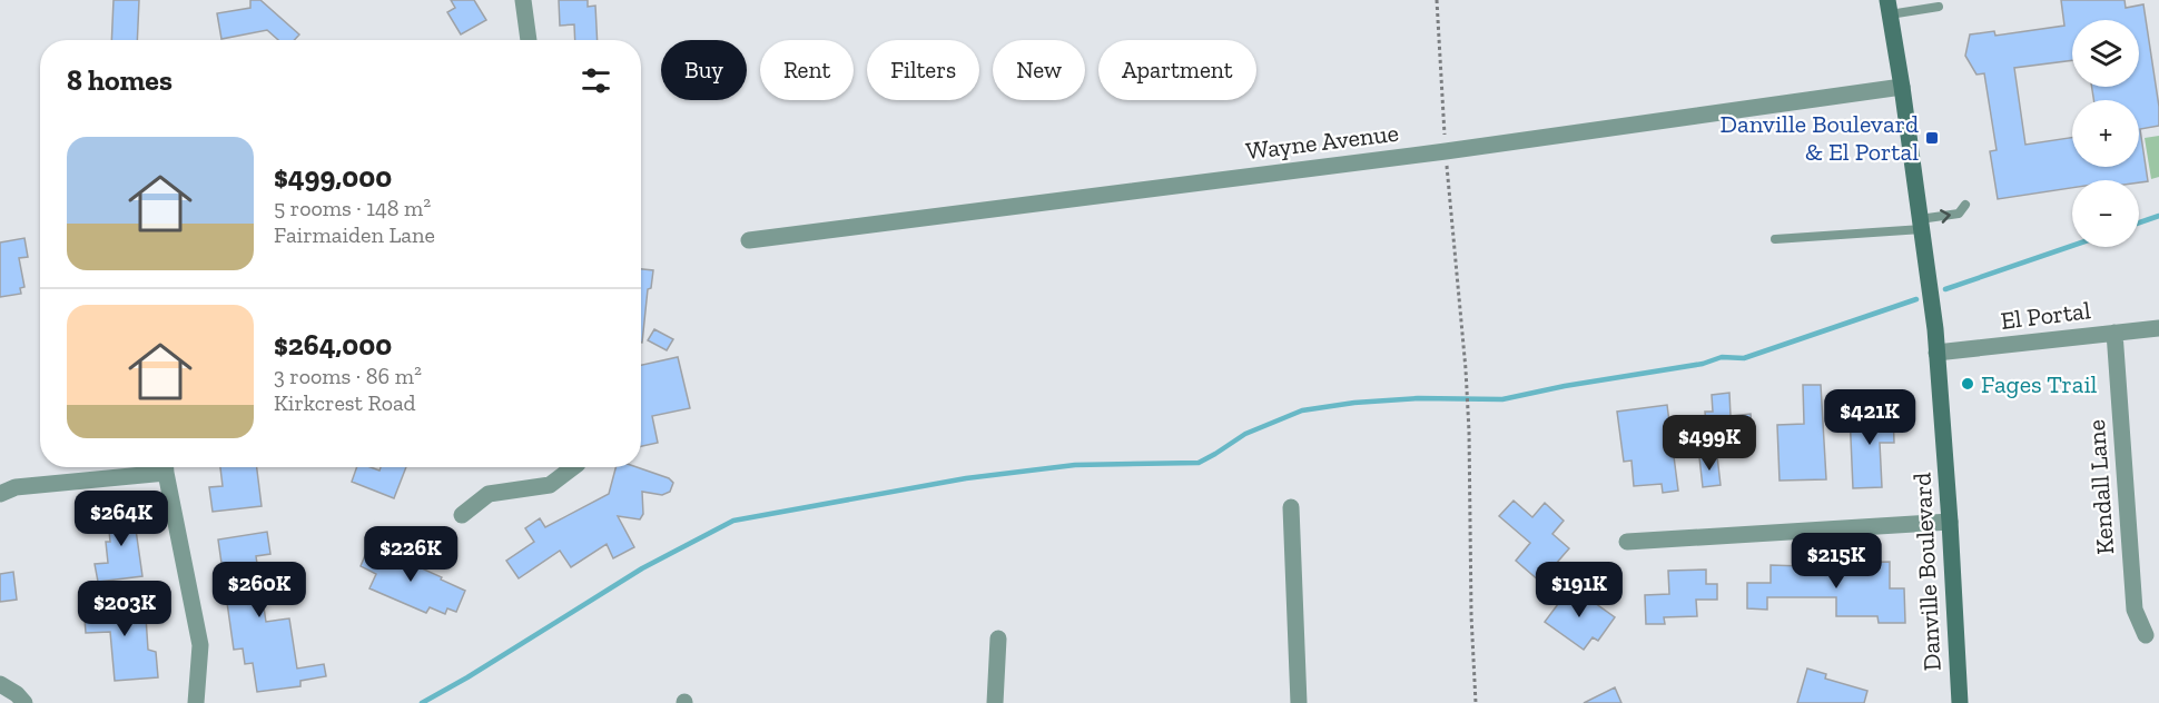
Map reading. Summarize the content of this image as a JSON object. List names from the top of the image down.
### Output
{
  "streets": {
    "main road": ["Danville Boulevard"],
    "street": ["Wayne Avenue", "El Portal", "Kendall Lane"]
  },
  "crossings": [
    ["Wayne Avenue", "Danville Boulevard"],
    ["El Portal", "Kendall Lane"],
    ["El Portal", "Danville Boulevard"]
  ],
  "places": {
    "transit": ["Danville Boulevard & El Portal"],
    "other": ["Fages Trail"]
  },
  "page": {
    "map_buttons": ["+", "−"],
    "chip": [
      "Buy",
      "Rent",
      "Filters",
      "New",
      "Apartment"
    ],
    "heading": "8 homes",
    "list": [
      {
        "name": "$499,000",
        "note": "5 rooms · 148 m² · Fairmaiden Lane"
      },
      {
        "name": "$264,000",
        "note": "3 rooms · 86 m² · Kirkcrest Road"
      }
    ],
    "price": [
      "$421K",
      "$499K",
      "$264K",
      "$226K",
      "$215K",
      "$260K",
      "$191K",
      "$203K"
    ]
  }
}
